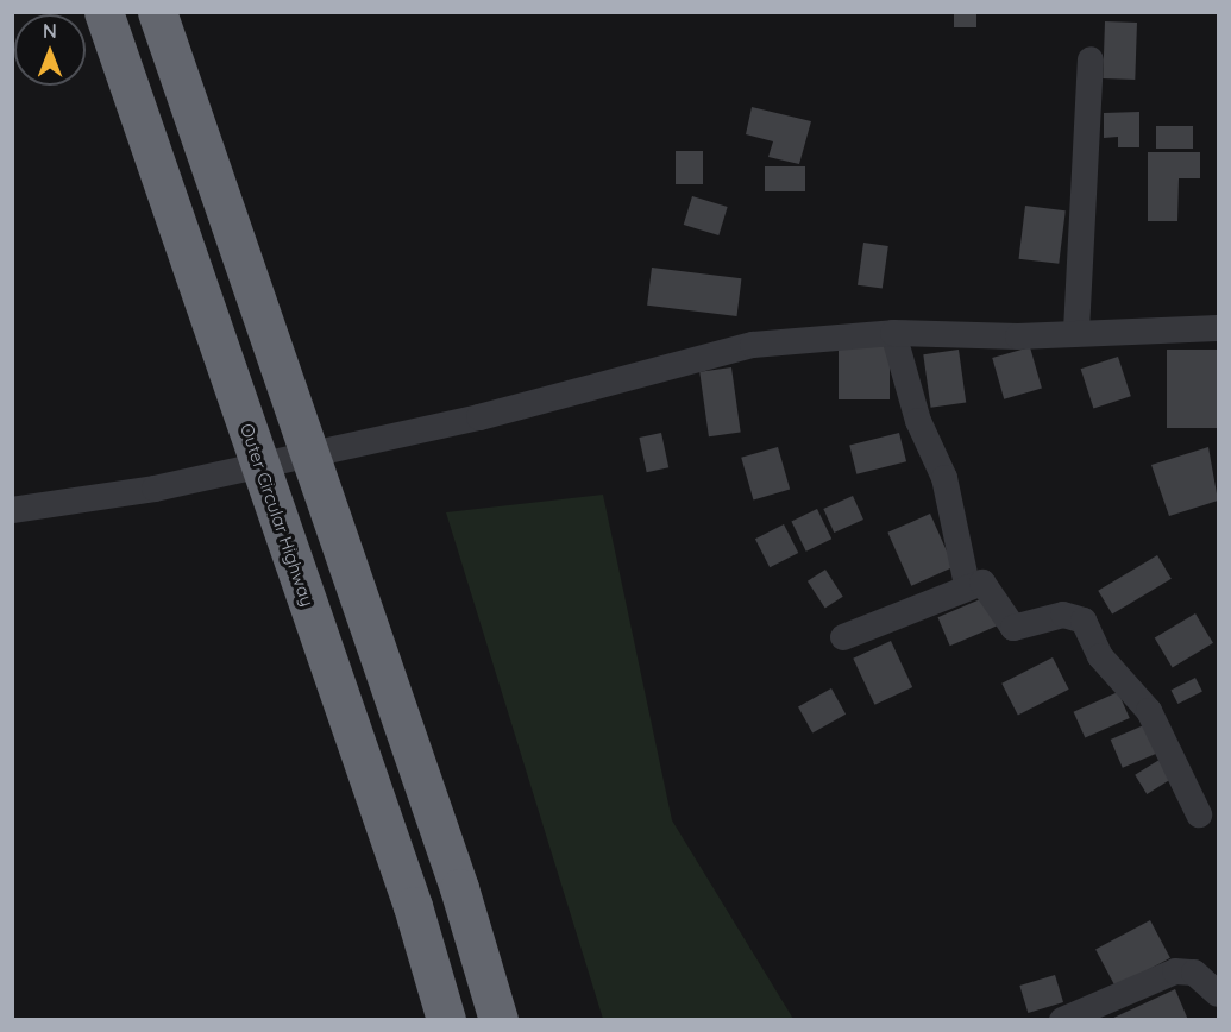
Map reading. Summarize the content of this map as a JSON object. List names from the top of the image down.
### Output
{
  "streets": {
    "highway": ["Outer Circular Highway"]
  },
  "north": "top"
}
